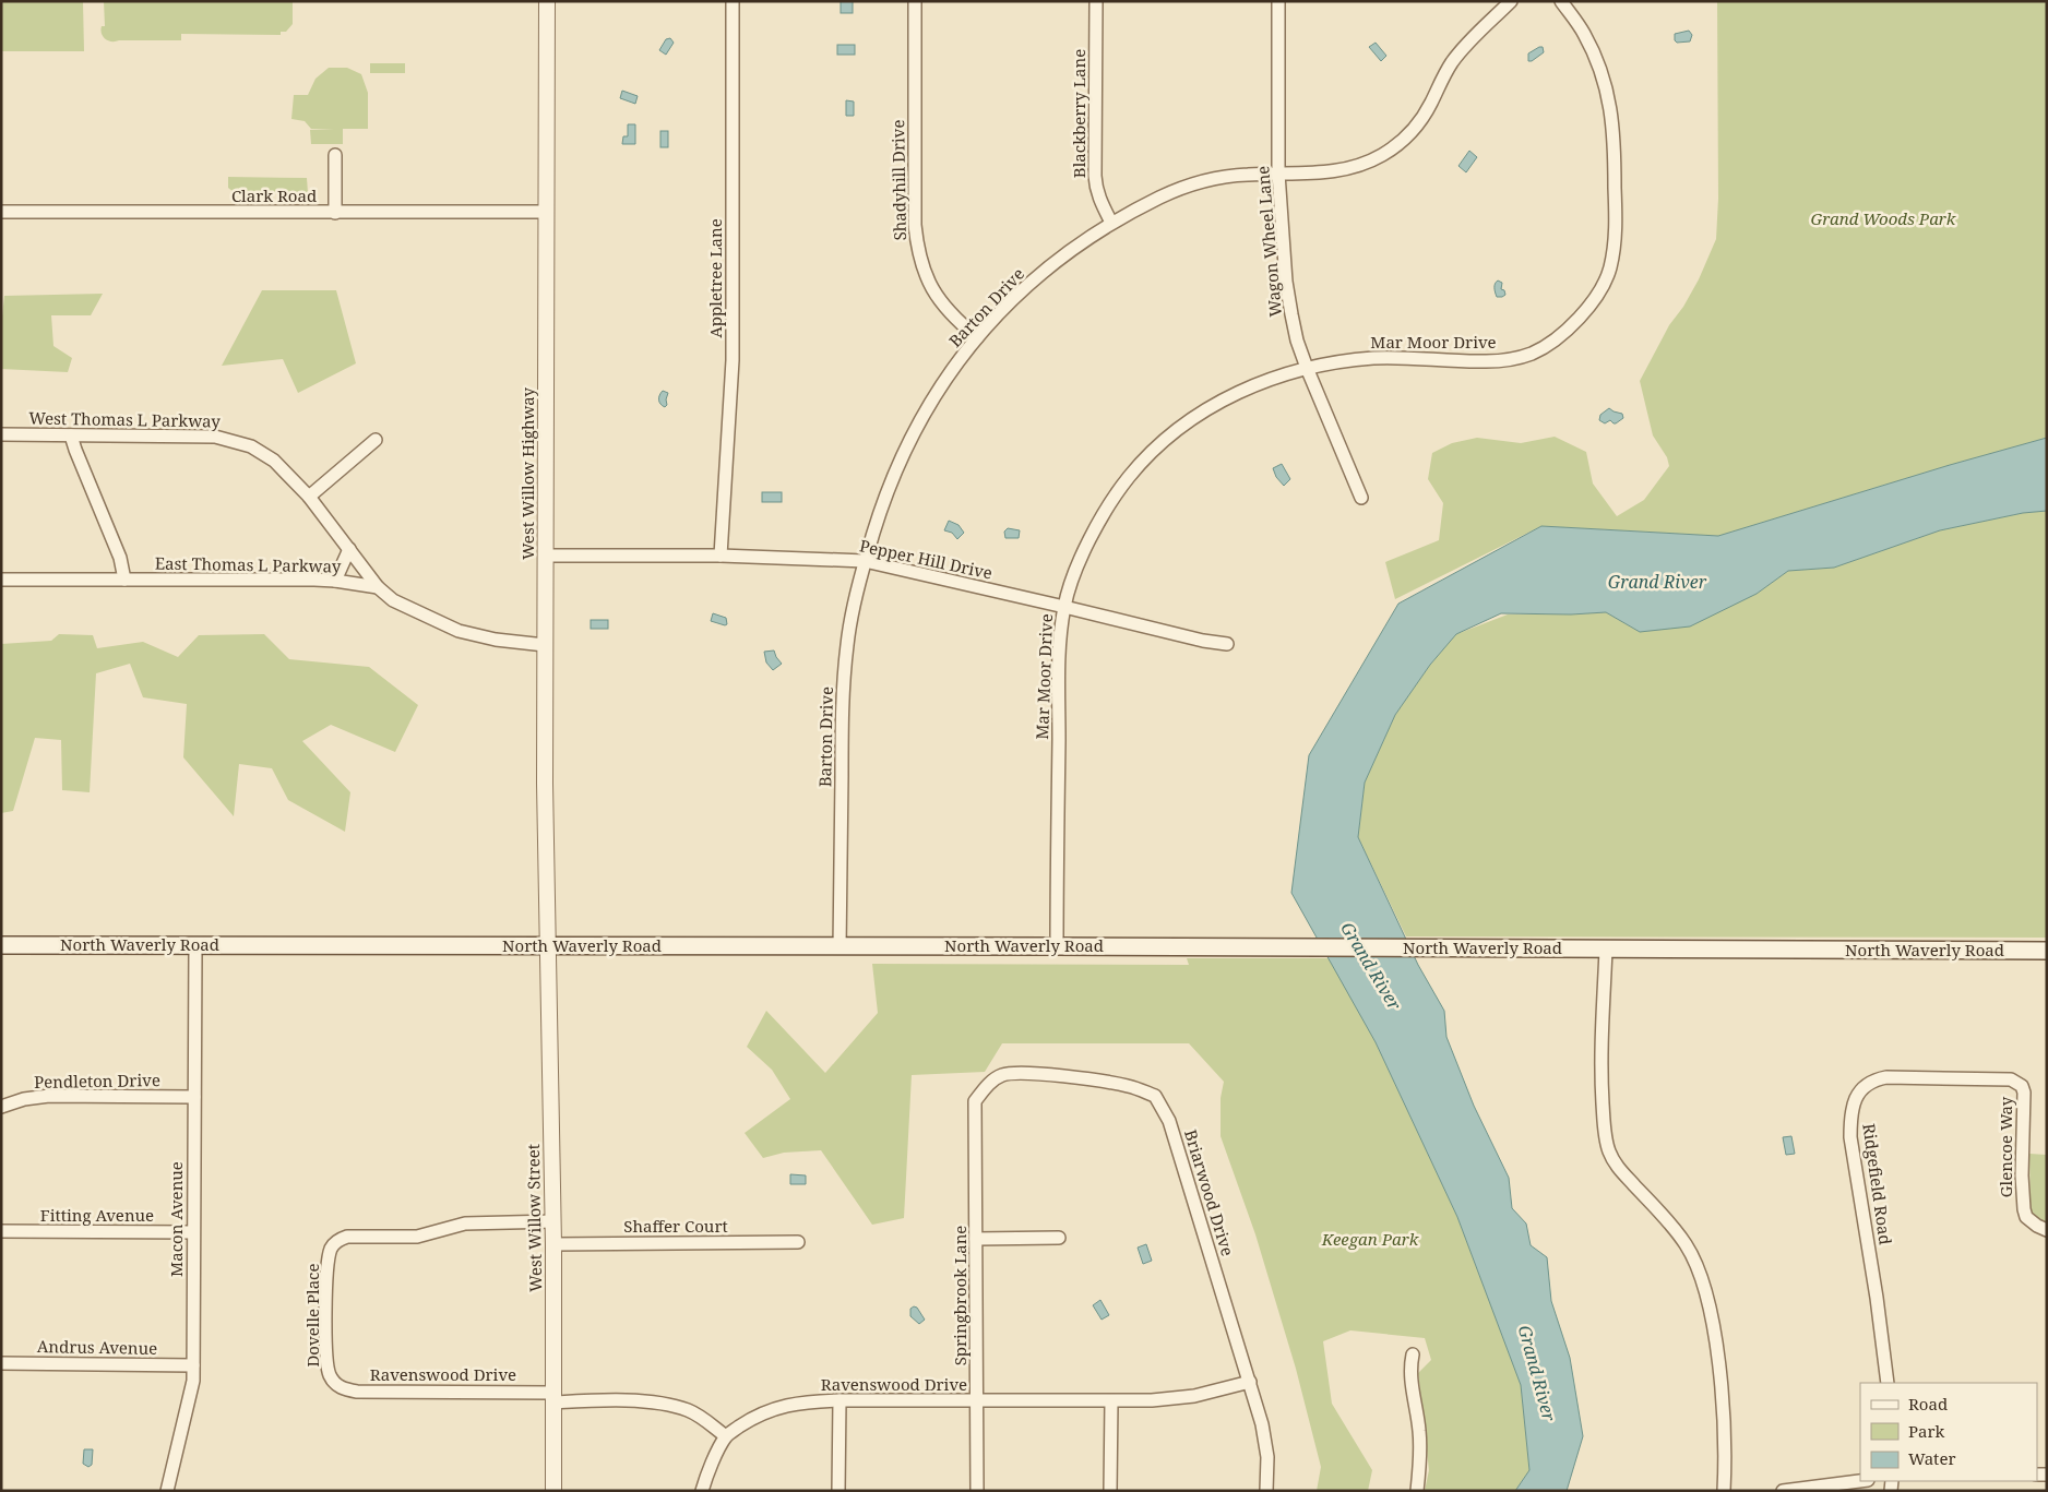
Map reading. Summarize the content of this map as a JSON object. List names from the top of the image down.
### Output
{
  "streets": {
    "main road": ["North Waverly Road"],
    "street": [
      "Blackberry Lane",
      "Shadyhill Drive",
      "Clark Road",
      "Wagon Wheel Lane",
      "Appletree Lane",
      "Barton Drive",
      "Mar Moor Drive",
      "West Thomas L Parkway",
      "West Willow Highway",
      "Pepper Hill Drive",
      "East Thomas L Parkway",
      "Pendleton Drive",
      "Glencoe Way",
      "Ridgefield Road",
      "Briarwood Drive",
      "Fitting Avenue",
      "West Willow Street",
      "Macon Avenue",
      "Shaffer Court",
      "Springbrook Lane",
      "Dovelle Place",
      "Andrus Avenue",
      "Ravenswood Drive"
    ]
  },
  "crossings": [
    ["Blackberry Lane", "Barton Drive"],
    ["Shadyhill Drive", "Barton Drive"],
    ["Clark Road", "West Willow Highway"],
    ["Wagon Wheel Lane", "Barton Drive"],
    ["Wagon Wheel Lane", "Mar Moor Drive"],
    ["Appletree Lane", "Pepper Hill Drive"],
    ["Barton Drive", "Pepper Hill Drive"],
    ["Barton Drive", "North Waverly Road"],
    ["Mar Moor Drive", "Pepper Hill Drive"],
    ["Mar Moor Drive", "North Waverly Road"],
    ["West Thomas L Parkway", "East Thomas L Parkway"],
    ["West Willow Highway", "Pepper Hill Drive"],
    ["West Willow Highway", "East Thomas L Parkway"],
    ["West Willow Highway", "North Waverly Road"],
    ["West Willow Highway", "West Willow Street"],
    ["North Waverly Road", "West Willow Street"],
    ["North Waverly Road", "Macon Avenue"],
    ["Pendleton Drive", "Macon Avenue"],
    ["Glencoe Way", "Ridgefield Road"],
    ["Briarwood Drive", "Springbrook Lane"],
    ["Briarwood Drive", "Ravenswood Drive"],
    ["Fitting Avenue", "Macon Avenue"],
    ["West Willow Street", "Shaffer Court"],
    ["West Willow Street", "Dovelle Place"],
    ["West Willow Street", "Ravenswood Drive"],
    ["Macon Avenue", "Andrus Avenue"],
    ["Springbrook Lane", "Ravenswood Drive"],
    ["Dovelle Place", "Ravenswood Drive"]
  ],
  "water": ["Grand River"],
  "parks": ["Grand Woods Park", "Keegan Park"],
  "legend": ["Road", "Park", "Water"]
}
